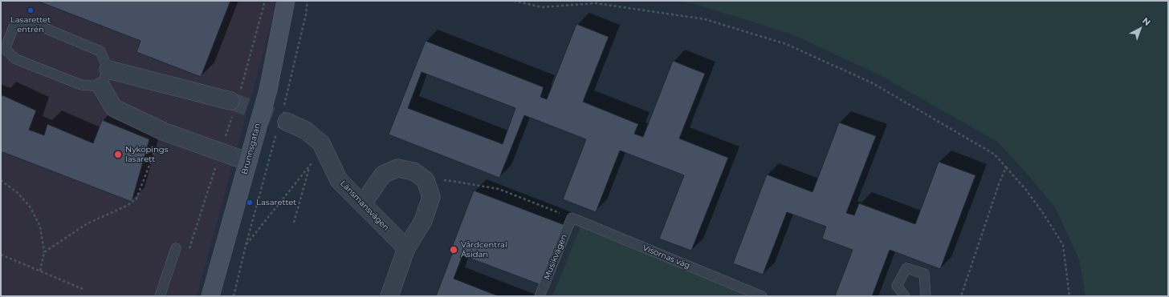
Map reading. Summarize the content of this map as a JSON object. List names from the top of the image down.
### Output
{
  "streets": {
    "main road": ["Brunnsgatan"],
    "street": ["Länsmansvägen"],
    "lane": ["Musikvägen", "Visornas väg"]
  },
  "crossings": [
    ["Musikvägen", "Visornas väg"]
  ],
  "places": [
    "Lasarettet entrén",
    "Nyköpings lasarett",
    "Lasarettet",
    "Vårdcentral Åsidan"
  ],
  "north": "top right"
}
